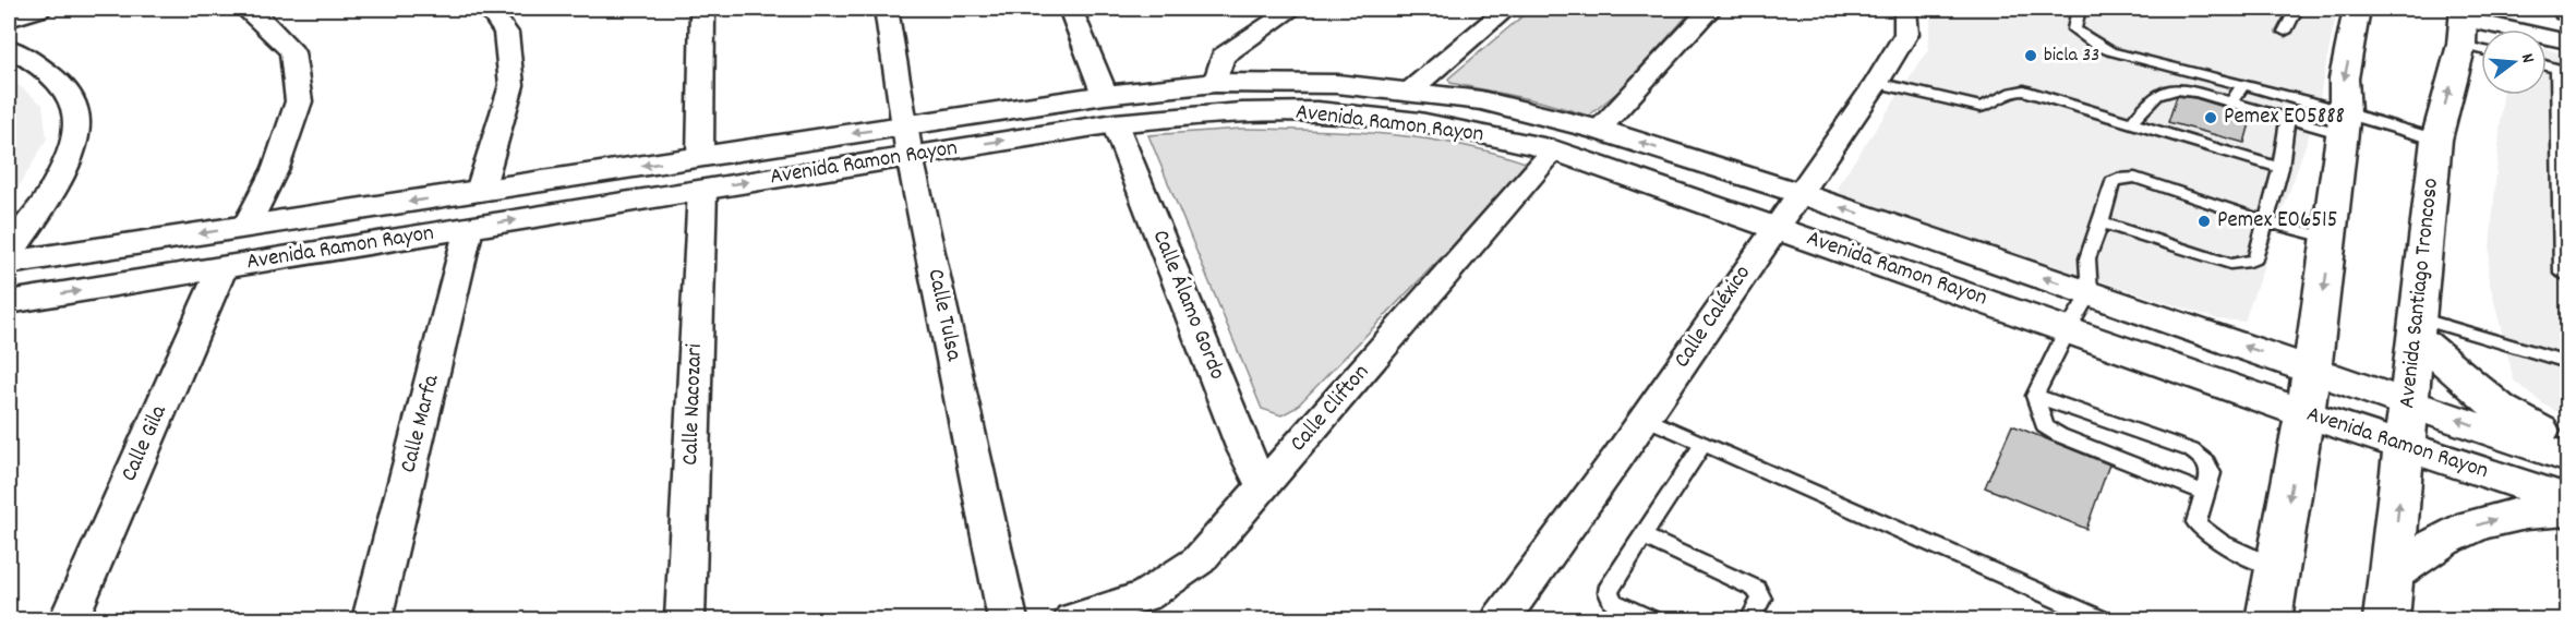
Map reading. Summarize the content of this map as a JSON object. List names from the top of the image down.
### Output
{
  "streets": {
    "main road": ["Avenida Ramon Rayon", "Avenida Santiago Troncoso"],
    "street": [
      "Calle Álamo Gordo",
      "Calle Tulsa",
      "Calle Caléxico",
      "Calle Nacozari",
      "Calle Clifton",
      "Calle Marfa",
      "Calle Gila"
    ]
  },
  "crossings": [
    ["Avenida Ramon Rayon", "Avenida Santiago Troncoso"],
    ["Avenida Ramon Rayon", "Calle Álamo Gordo"],
    ["Avenida Ramon Rayon", "Calle Tulsa"],
    ["Avenida Ramon Rayon", "Calle Caléxico"],
    ["Avenida Ramon Rayon", "Calle Nacozari"],
    ["Avenida Ramon Rayon", "Calle Clifton"],
    ["Avenida Ramon Rayon", "Calle Marfa"],
    ["Avenida Ramon Rayon", "Calle Gila"],
    ["Calle Álamo Gordo", "Calle Clifton"]
  ],
  "places": ["bicla 33", "Pemex E05888", "Pemex E06515"],
  "north": "right"
}
